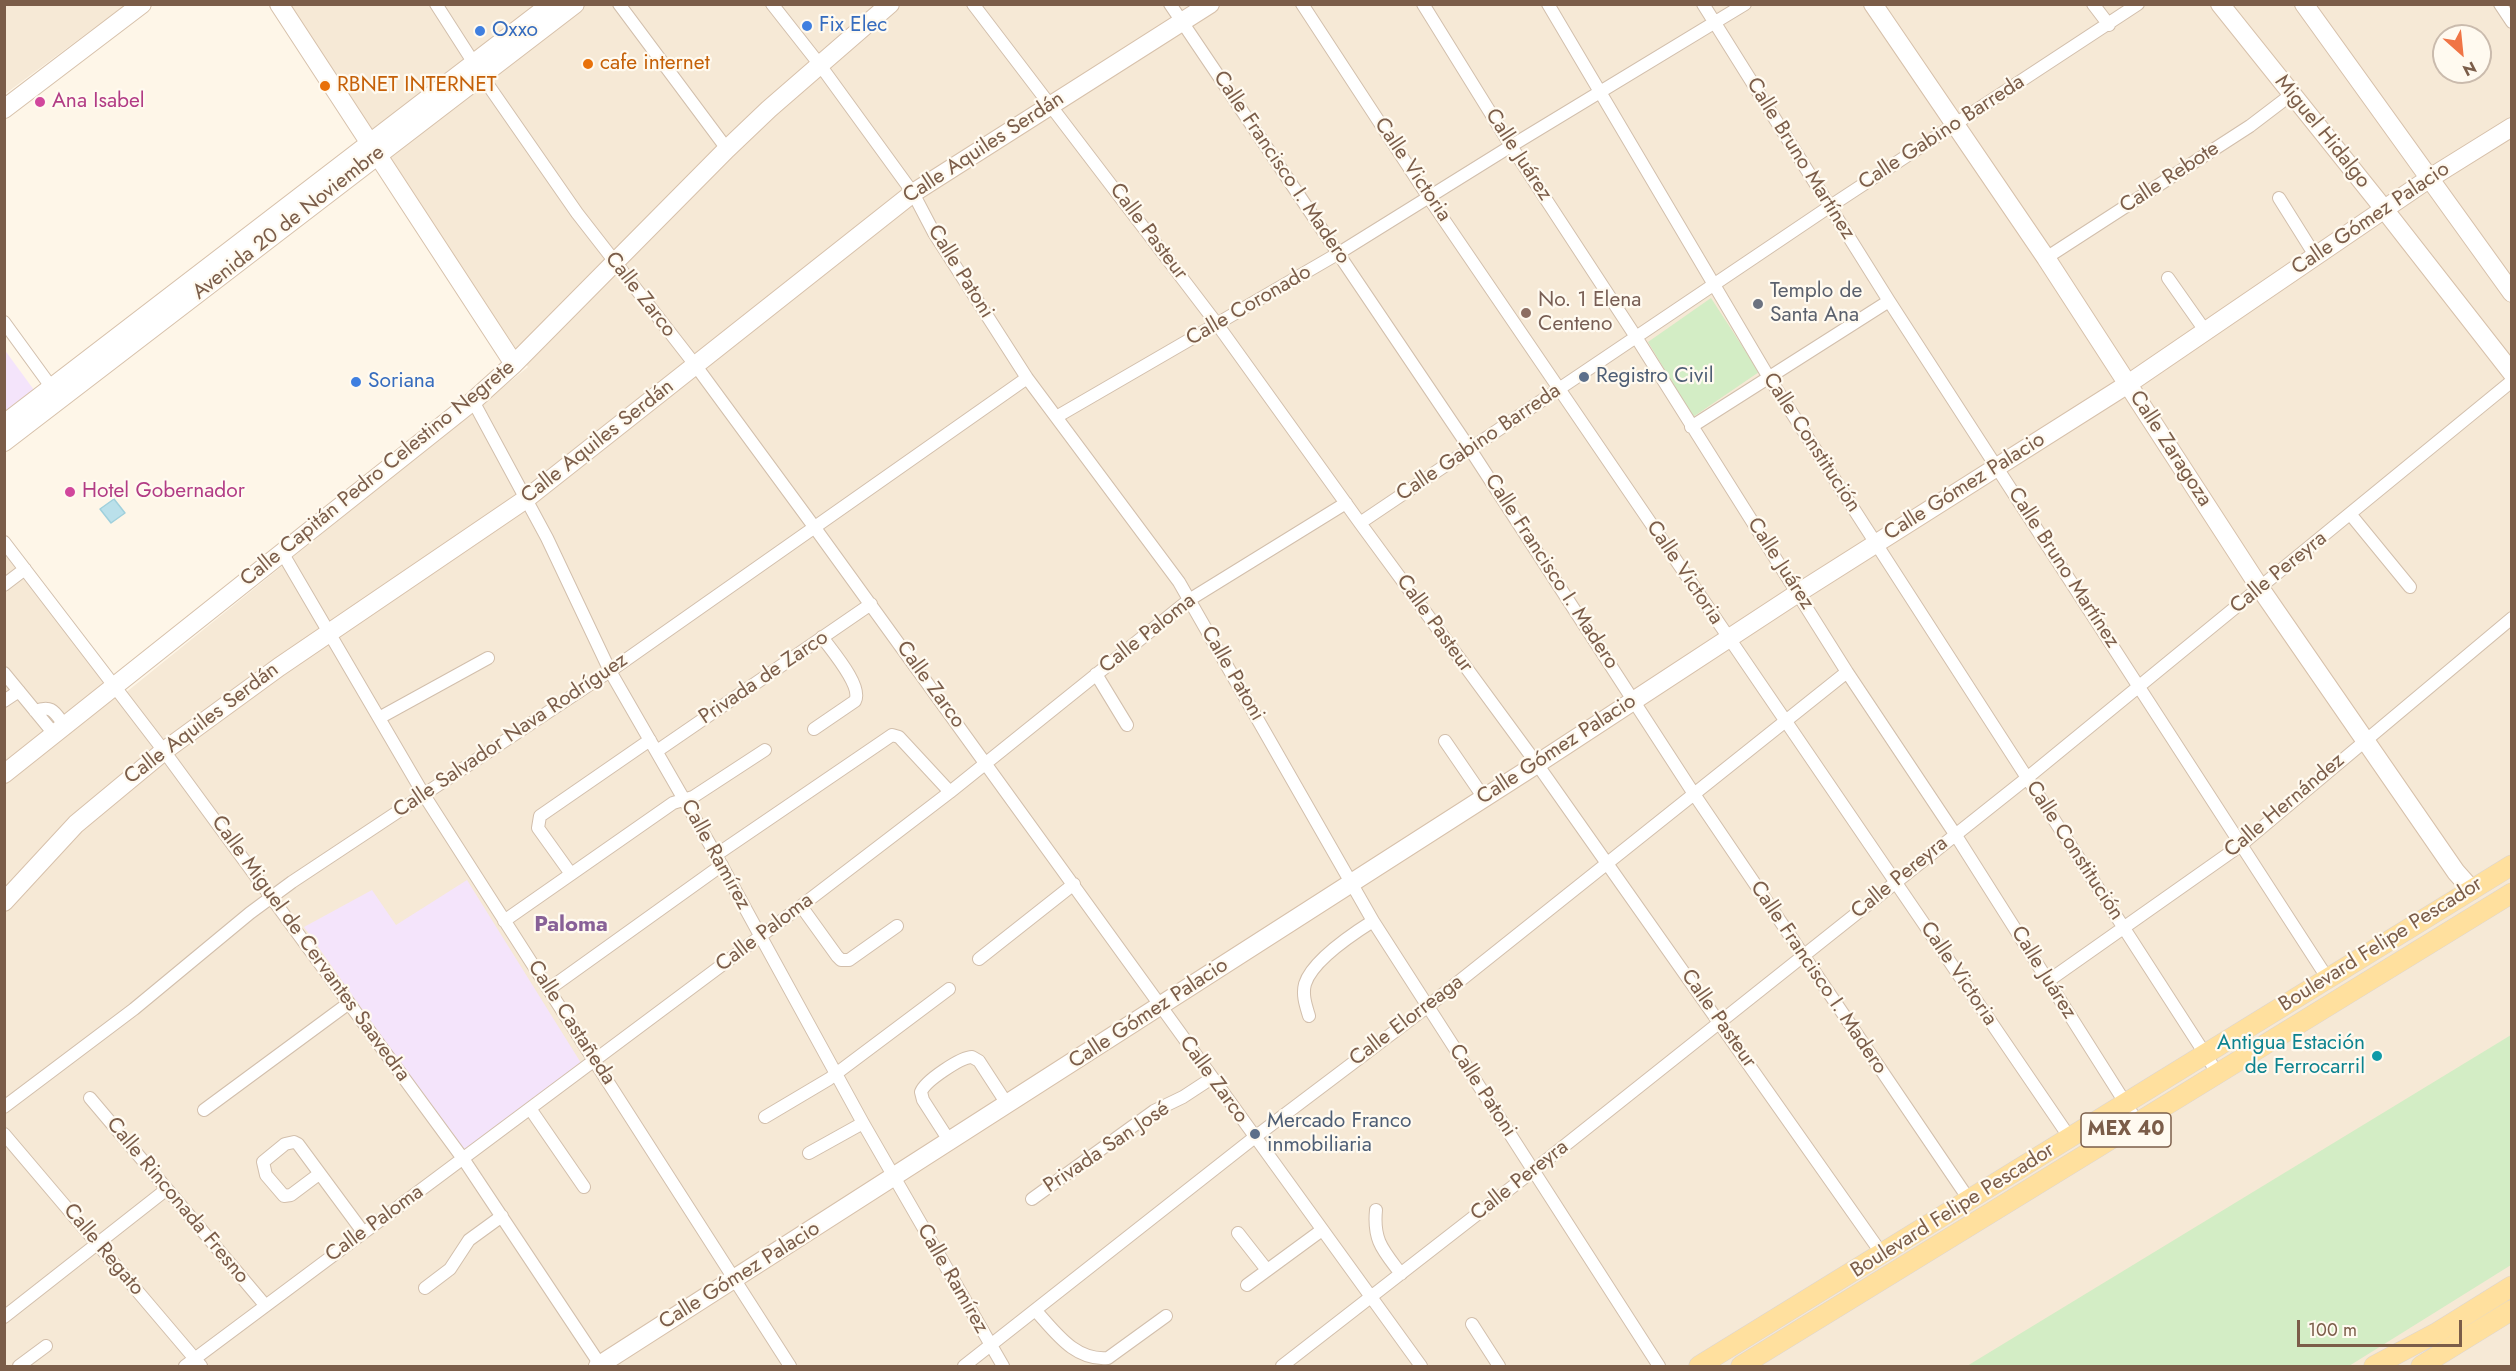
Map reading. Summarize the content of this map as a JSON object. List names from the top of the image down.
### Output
{
  "streets": {
    "main road": ["Boulevard Felipe Pescador", "MEX 40"],
    "street": [
      "Miguel Hidalgo",
      "Calle Gabino Barreda",
      "Calle Aquiles Serdán",
      "Calle Juárez",
      "Calle Bruno Martínez",
      "Calle Francisco I. Madero",
      "Calle Victoria",
      "Calle Rebote",
      "Calle Gómez Palacio",
      "Avenida 20 de Noviembre",
      "Calle Pasteur",
      "Calle Patoni",
      "Calle Zarco",
      "Calle Coronado",
      "Calle Constitución",
      "Calle Zaragoza",
      "Calle Capitán Pedro Celestino Negrete",
      "Calle Pereyra",
      "Calle Paloma",
      "Privada de Zarco",
      "Calle Salvador Nava Rodríguez",
      "Calle Hernández",
      "Calle Ramírez",
      "Calle Miguel de Cervantes Saavedra",
      "Calle Elorreaga",
      "Calle Castañeda",
      "Privada San José",
      "Calle Rinconada Fresno",
      "Calle Regato"
    ]
  },
  "crossings": [
    ["Miguel Hidalgo", "Calle Rebote"],
    ["Miguel Hidalgo", "Calle Gómez Palacio"],
    ["Calle Gabino Barreda", "Calle Juárez"],
    ["Calle Gabino Barreda", "Calle Bruno Martínez"],
    ["Calle Gabino Barreda", "Calle Francisco I. Madero"],
    ["Calle Gabino Barreda", "Calle Victoria"],
    ["Calle Gabino Barreda", "Calle Pasteur"],
    ["Calle Gabino Barreda", "Calle Constitución"],
    ["Calle Gabino Barreda", "Calle Zaragoza"],
    ["Calle Aquiles Serdán", "Calle Francisco I. Madero"],
    ["Calle Aquiles Serdán", "Calle Pasteur"],
    ["Calle Aquiles Serdán", "Calle Patoni"],
    ["Calle Aquiles Serdán", "Calle Zarco"],
    ["Calle Aquiles Serdán", "Calle Ramírez"],
    ["Calle Aquiles Serdán", "Calle Miguel de Cervantes Saavedra"],
    ["Calle Aquiles Serdán", "Calle Castañeda"],
    ["Calle Juárez", "Calle Gómez Palacio"],
    ["Calle Juárez", "Calle Coronado"],
    ["Calle Juárez", "Calle Pereyra"],
    ["Calle Juárez", "Calle Hernández"],
    ["Calle Juárez", "Boulevard Felipe Pescador"],
    ["Calle Juárez", "Calle Elorreaga"],
    ["Calle Bruno Martínez", "Calle Gómez Palacio"],
    ["Calle Bruno Martínez", "Calle Coronado"],
    ["Calle Bruno Martínez", "Calle Pereyra"],
    ["Calle Bruno Martínez", "Calle Hernández"],
    ["Calle Bruno Martínez", "Boulevard Felipe Pescador"],
    ["Calle Francisco I. Madero", "Calle Gómez Palacio"],
    ["Calle Francisco I. Madero", "Calle Coronado"],
    ["Calle Francisco I. Madero", "Calle Pereyra"],
    ["Calle Francisco I. Madero", "Boulevard Felipe Pescador"],
    ["Calle Francisco I. Madero", "Calle Elorreaga"],
    ["Calle Victoria", "Calle Gómez Palacio"],
    ["Calle Victoria", "Calle Coronado"],
    ["Calle Victoria", "Calle Pereyra"],
    ["Calle Victoria", "Boulevard Felipe Pescador"],
    ["Calle Victoria", "Calle Elorreaga"],
    ["Calle Rebote", "Calle Zaragoza"],
    ["Calle Gómez Palacio", "Calle Pasteur"],
    ["Calle Gómez Palacio", "Calle Patoni"],
    ["Calle Gómez Palacio", "Calle Zarco"],
    ["Calle Gómez Palacio", "Calle Constitución"],
    ["Calle Gómez Palacio", "Calle Zaragoza"],
    ["Calle Gómez Palacio", "Calle Ramírez"],
    ["Calle Gómez Palacio", "Calle Miguel de Cervantes Saavedra"],
    ["Calle Gómez Palacio", "Calle Castañeda"],
    ["Avenida 20 de Noviembre", "Calle Zarco"],
    ["Calle Pasteur", "Calle Coronado"],
    ["Calle Pasteur", "Calle Pereyra"],
    ["Calle Pasteur", "Calle Paloma"],
    ["Calle Pasteur", "Boulevard Felipe Pescador"],
    ["Calle Pasteur", "Calle Elorreaga"],
    ["Calle Patoni", "Calle Coronado"],
    ["Calle Patoni", "Calle Capitán Pedro Celestino Negrete"],
    ["Calle Patoni", "Calle Pereyra"],
    ["Calle Patoni", "Calle Paloma"],
    ["Calle Patoni", "Calle Salvador Nava Rodríguez"],
    ["Calle Patoni", "Calle Elorreaga"],
    ["Calle Zarco", "Calle Capitán Pedro Celestino Negrete"],
    ["Calle Zarco", "Calle Pereyra"],
    ["Calle Zarco", "Calle Paloma"],
    ["Calle Zarco", "Privada de Zarco"],
    ["Calle Zarco", "Calle Salvador Nava Rodríguez"],
    ["Calle Zarco", "Calle Elorreaga"],
    ["Calle Zarco", "Privada San José"],
    ["Calle Coronado", "Calle Constitución"],
    ["Calle Constitución", "Calle Pereyra"],
    ["Calle Constitución", "Calle Hernández"],
    ["Calle Constitución", "Boulevard Felipe Pescador"],
    ["Calle Zaragoza", "Calle Pereyra"],
    ["Calle Zaragoza", "Calle Hernández"],
    ["Calle Zaragoza", "Boulevard Felipe Pescador"],
    ["Calle Capitán Pedro Celestino Negrete", "Calle Ramírez"],
    ["Calle Capitán Pedro Celestino Negrete", "Calle Miguel de Cervantes Saavedra"],
    ["Calle Capitán Pedro Celestino Negrete", "Calle Castañeda"],
    ["Calle Paloma", "Calle Ramírez"],
    ["Calle Paloma", "Calle Miguel de Cervantes Saavedra"],
    ["Calle Paloma", "Calle Castañeda"],
    ["Calle Paloma", "Calle Rinconada Fresno"],
    ["Calle Paloma", "Calle Regato"],
    ["Privada de Zarco", "Calle Ramírez"],
    ["Calle Salvador Nava Rodríguez", "Calle Ramírez"],
    ["Calle Salvador Nava Rodríguez", "Calle Miguel de Cervantes Saavedra"],
    ["Calle Salvador Nava Rodríguez", "Calle Castañeda"],
    ["Calle Ramírez", "Calle Elorreaga"]
  ],
  "districts": ["Paloma"],
  "places": [
    "Fix Elec",
    "Oxxo",
    "cafe internet",
    "RBNET INTERNET",
    "Ana Isabel",
    "Templo de Santa Ana",
    "No. 1 Elena Centeno",
    "Registro Civil",
    "Soriana",
    "Hotel Gobernador",
    "Antigua Estación de Ferrocarril",
    "Mercado Franco inmobiliaria"
  ],
  "scale_bar": "100 m",
  "north": "bottom right"
}
